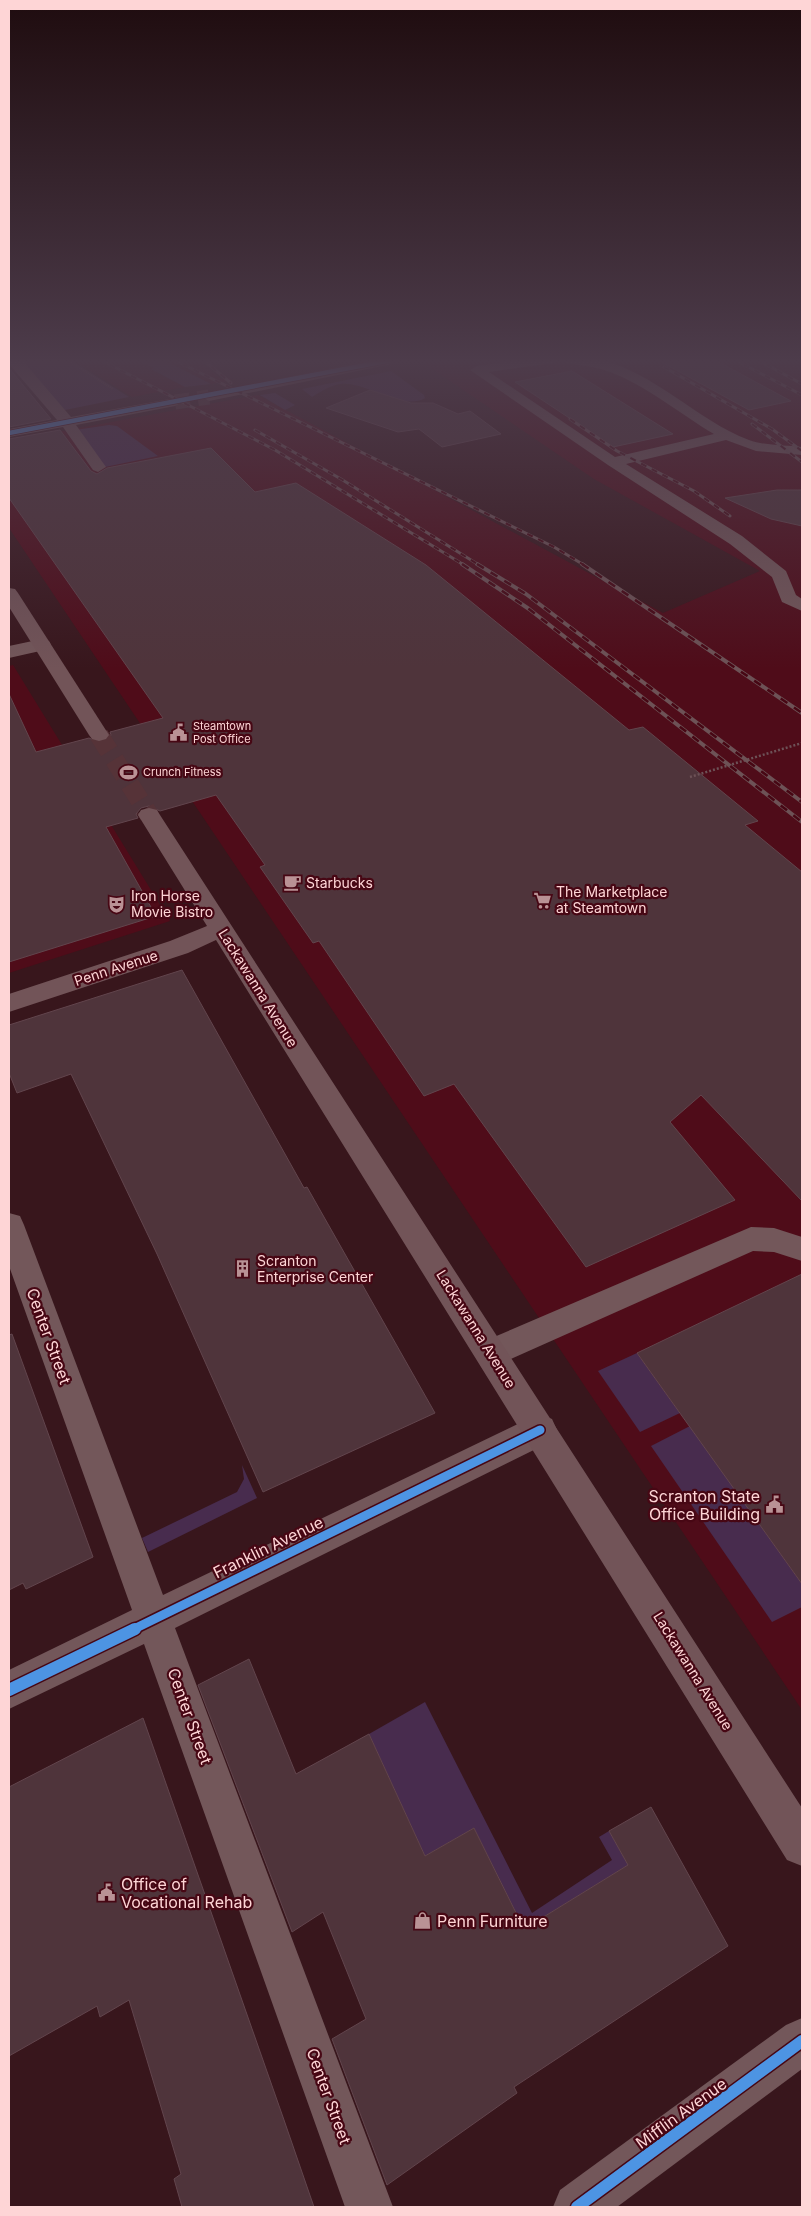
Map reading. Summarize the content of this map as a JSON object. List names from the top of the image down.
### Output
{
  "streets": {
    "main road": ["Penn Avenue", "Lackawanna Avenue"],
    "street": ["Center Street", "Franklin Avenue", "Mifflin Avenue"]
  },
  "crossings": [
    ["Penn Avenue", "Lackawanna Avenue"],
    ["Lackawanna Avenue", "Franklin Avenue"],
    ["Center Street", "Franklin Avenue"]
  ],
  "places": {
    "public building": ["Steamtown Post Office", "Scranton State Office Building", "Office of Vocational Rehab"],
    "sports": ["Crunch Fitness"],
    "cafe": ["Starbucks"],
    "supermarket": ["The Marketplace at Steamtown"],
    "theatre": ["Iron Horse Movie Bistro"],
    "building": ["Scranton Enterprise Center"],
    "shop": ["Penn Furniture"]
  }
}
